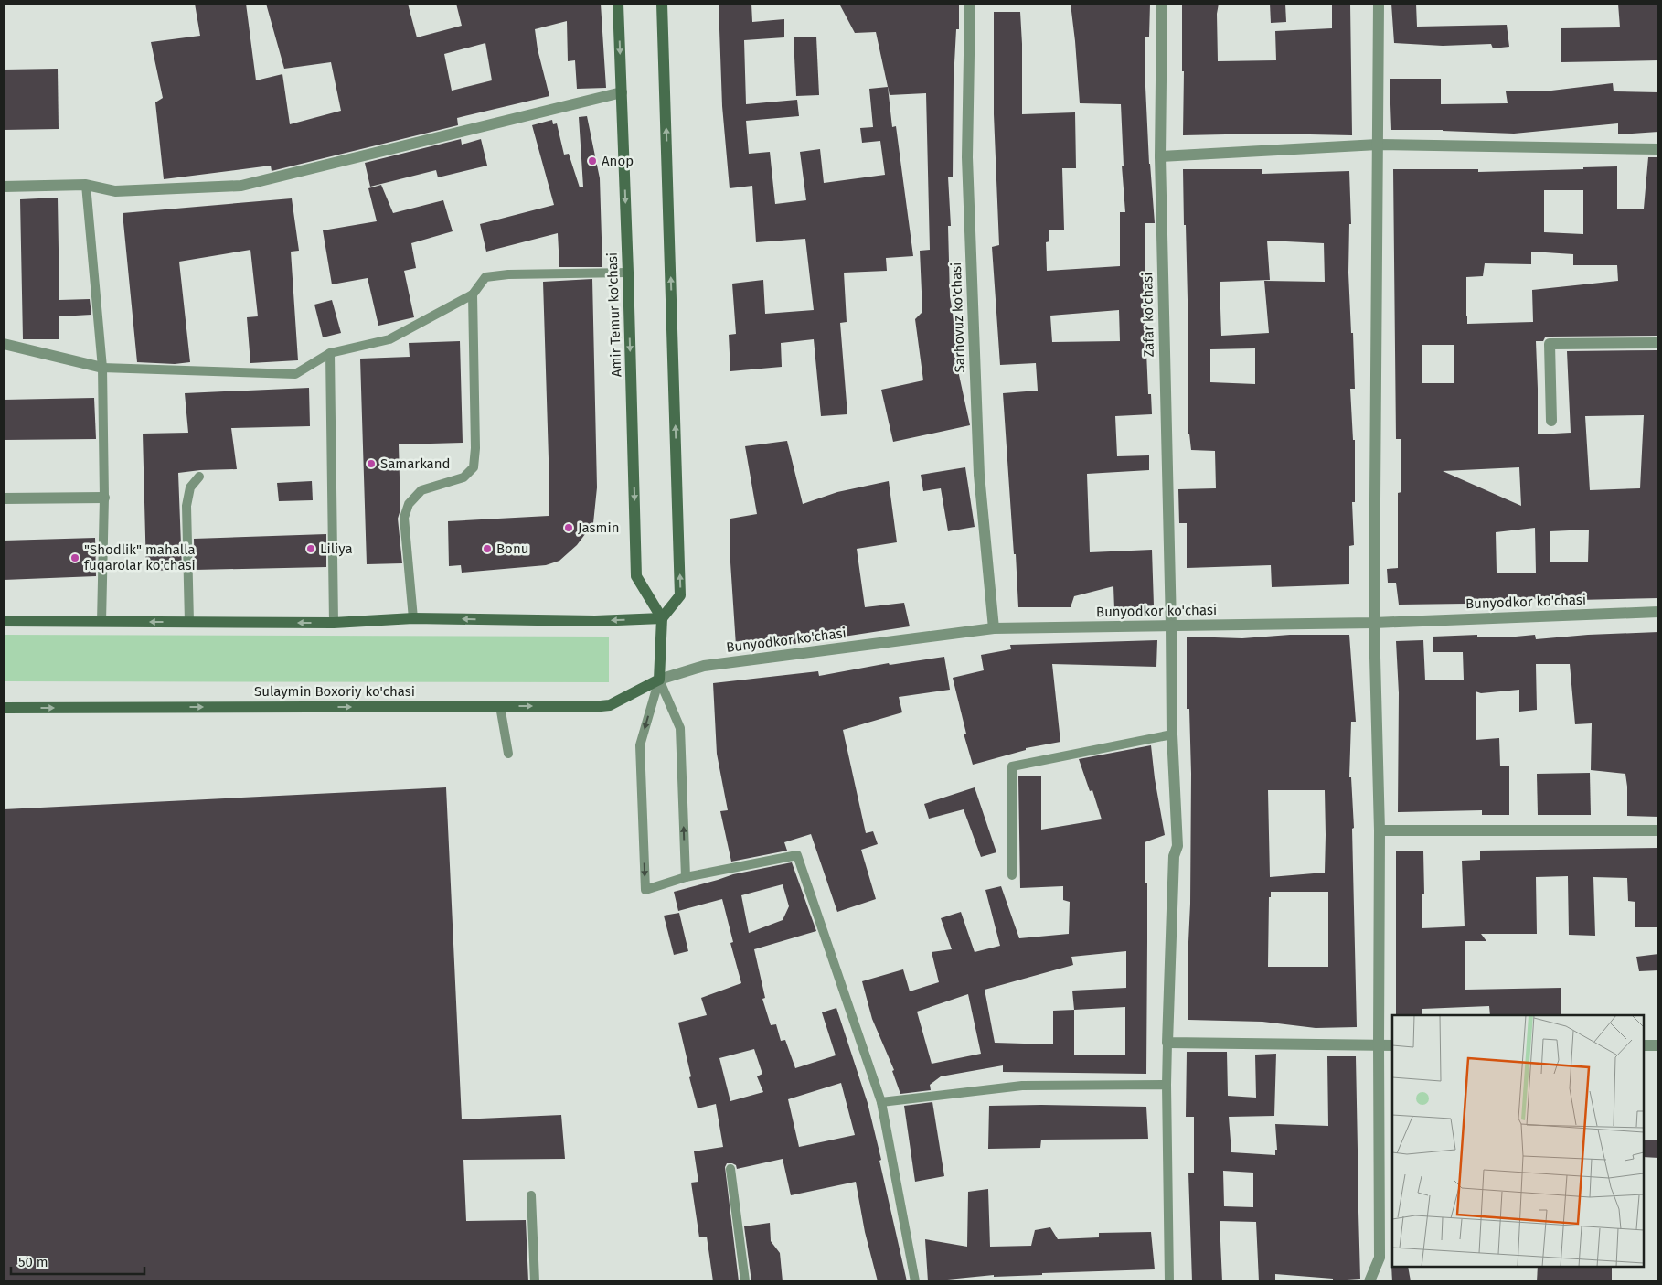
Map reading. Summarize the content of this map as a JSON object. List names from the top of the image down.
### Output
{
  "streets": {
    "main road": ["Amir Temur ko'chasi", "Sulaymin Boxoriy ko'chasi"],
    "street": ["Zafar ko'chasi", "Sarhovuz ko'chasi", "Bunyodkor ko'chasi"]
  },
  "crossings": [
    ["Zafar ko'chasi", "Bunyodkor ko'chasi"],
    ["Sarhovuz ko'chasi", "Bunyodkor ko'chasi"],
    ["Bunyodkor ko'chasi", "Sulaymin Boxoriy ko'chasi"]
  ],
  "places": [
    "Anop",
    "Samarkand",
    "Jasmin",
    "Liliya",
    "Bonu",
    "\"Shodlik\" mahalla fuqarolar ko'chasi"
  ],
  "scale_bar": "50 m"
}
